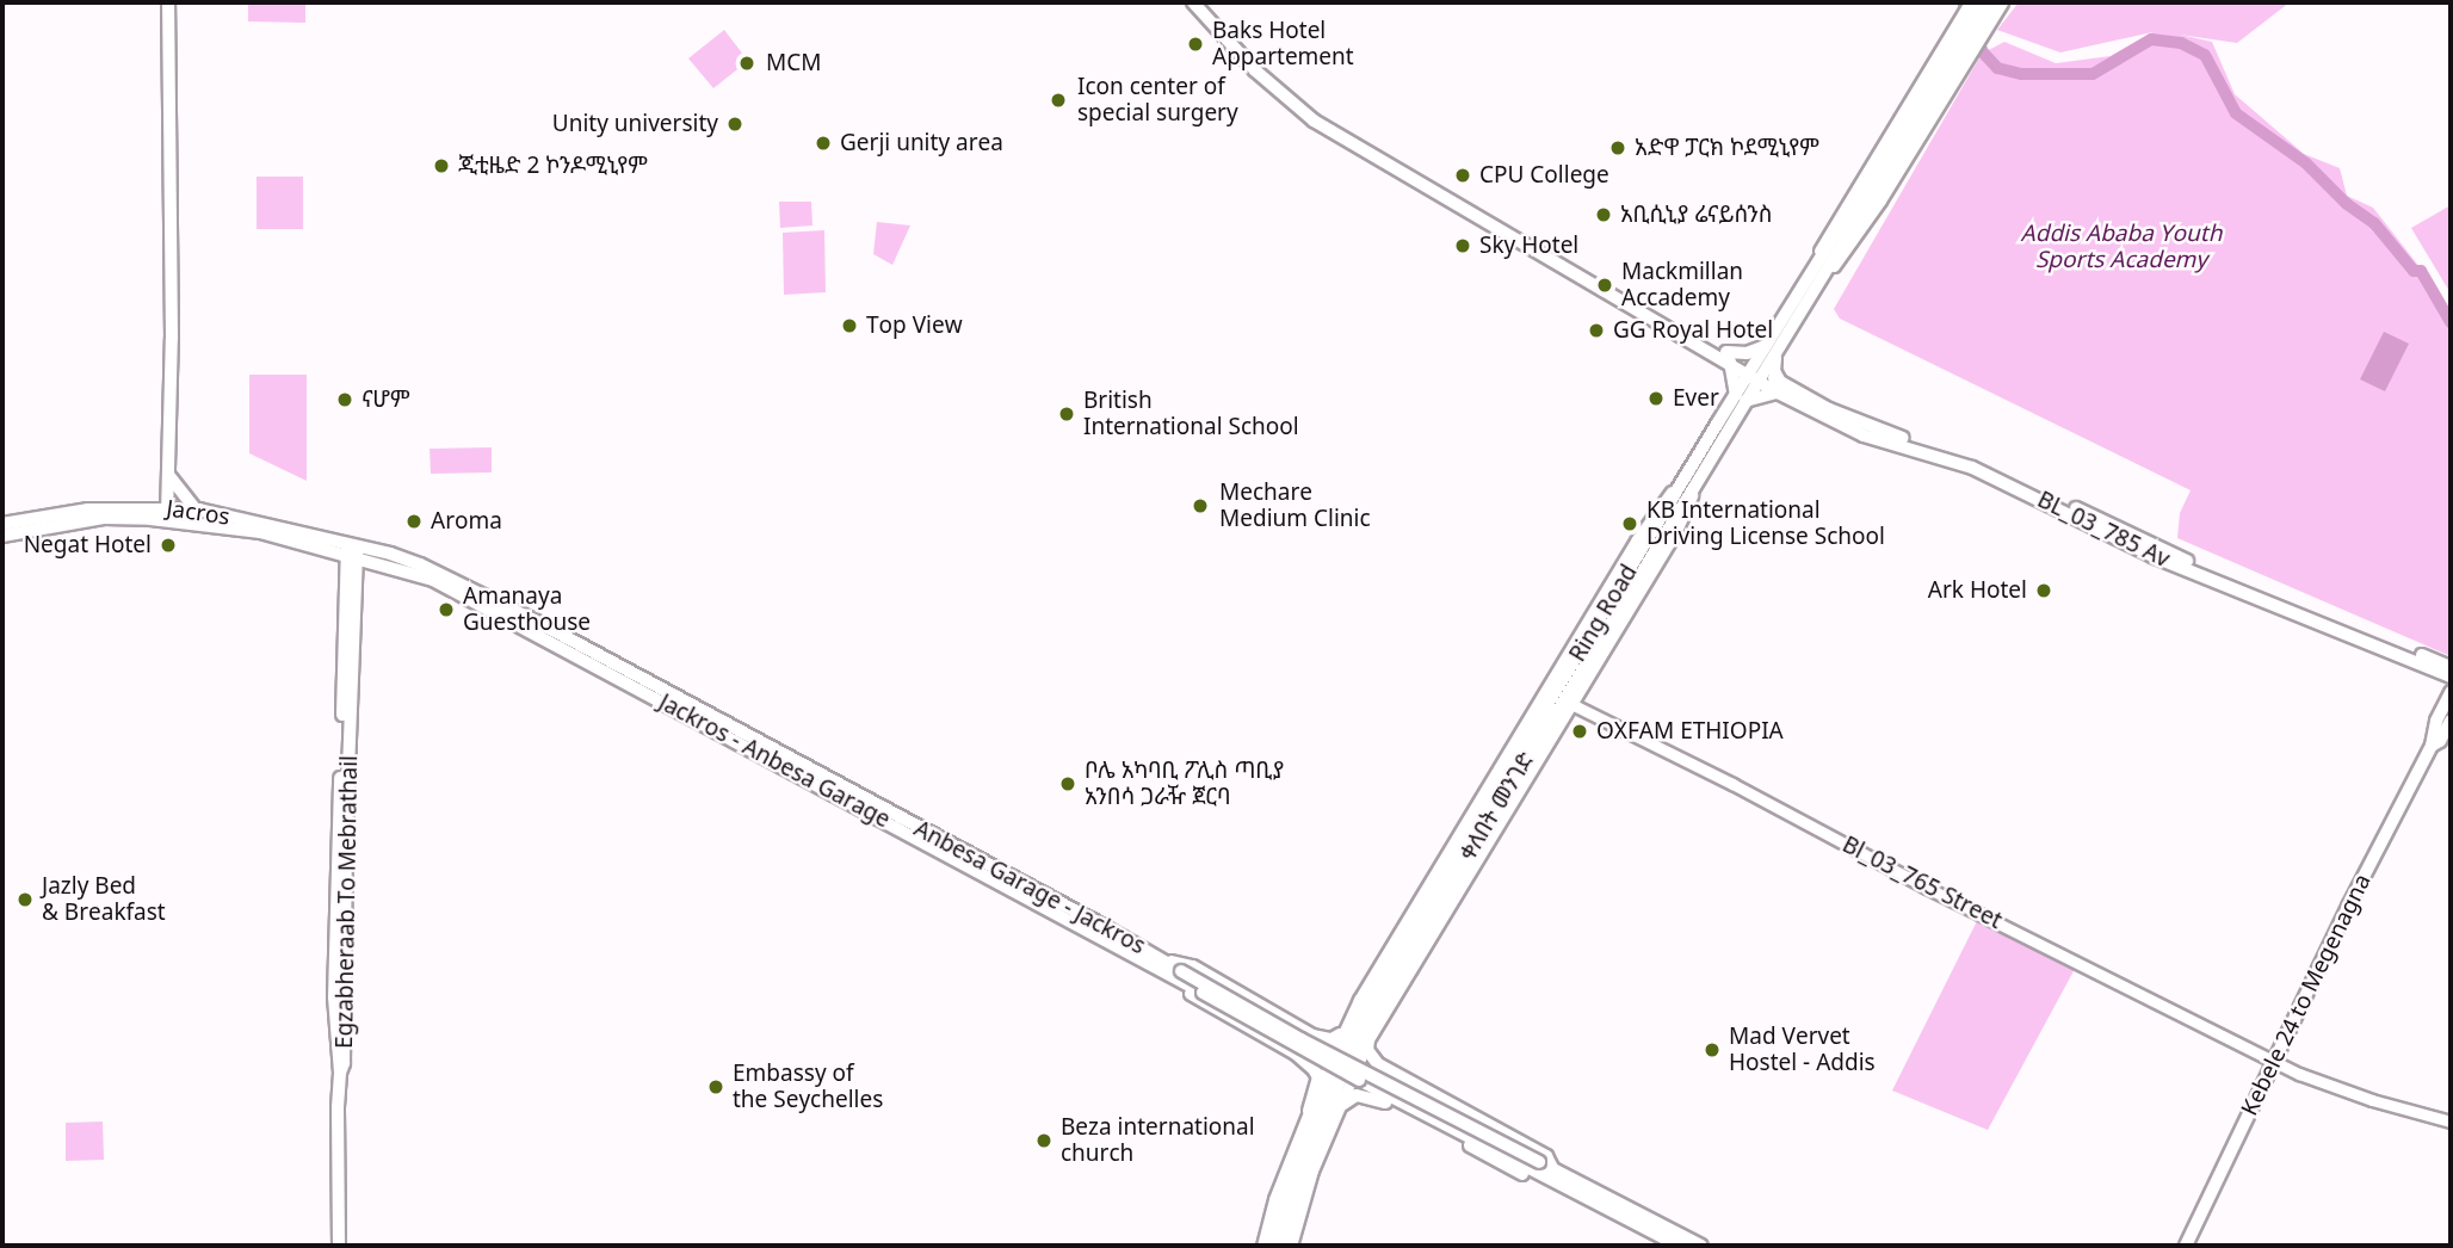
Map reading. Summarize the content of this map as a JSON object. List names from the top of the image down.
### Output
{
  "streets": {
    "main road": [
      "Jacros",
      "BL_03_785 Av",
      "Ring Road",
      "Jackros - Anbesa Garage",
      "ቀለበት መንገድ",
      "Anbesa Garage - Jackros",
      "Egzabheraab To Mebrathail",
      "Kebele 24 to Megenagna"
    ],
    "street": ["Bl_03_765 Street"]
  },
  "crossings": [
    ["Jacros", "Jackros - Anbesa Garage"],
    ["Jacros", "Anbesa Garage - Jackros"],
    ["Jacros", "Egzabheraab To Mebrathail"],
    ["Ring Road", "ቀለበት መንገድ"],
    ["Jackros - Anbesa Garage", "Anbesa Garage - Jackros"],
    ["Jackros - Anbesa Garage", "Egzabheraab To Mebrathail"],
    ["Bl_03_765 Street", "Kebele 24 to Megenagna"]
  ],
  "parks": ["Addis Ababa Youth Sports Academy"],
  "places": [
    "Baks Hotel Appartement",
    "MCM",
    "Icon center of special surgery",
    "Unity university",
    "Gerji unity area",
    "አድዋ ፓርክ ኮደሚኒየም",
    "ጂቲዜድ 2 ኮንዶሚኒየም",
    "CPU College",
    "አቢሲኒያ ሬናይሰንስ",
    "Sky Hotel",
    "Mackmillan Accademy",
    "Top View",
    "GG Royal Hotel",
    "Ever",
    "ናሆም",
    "British International School",
    "Mechare Medium Clinic",
    "Aroma",
    "KB International Driving License School",
    "Negat Hotel",
    "Ark Hotel",
    "Amanaya Guesthouse",
    "OXFAM ETHIOPIA",
    "ቦሌ አካባቢ ፖሊስ ጣቢያ አንበሳ ጋራዥ ጀርባ",
    "Jazly Bed & Breakfast",
    "Mad Vervet Hostel - Addis",
    "Embassy of the Seychelles",
    "Beza international church"
  ]
}
